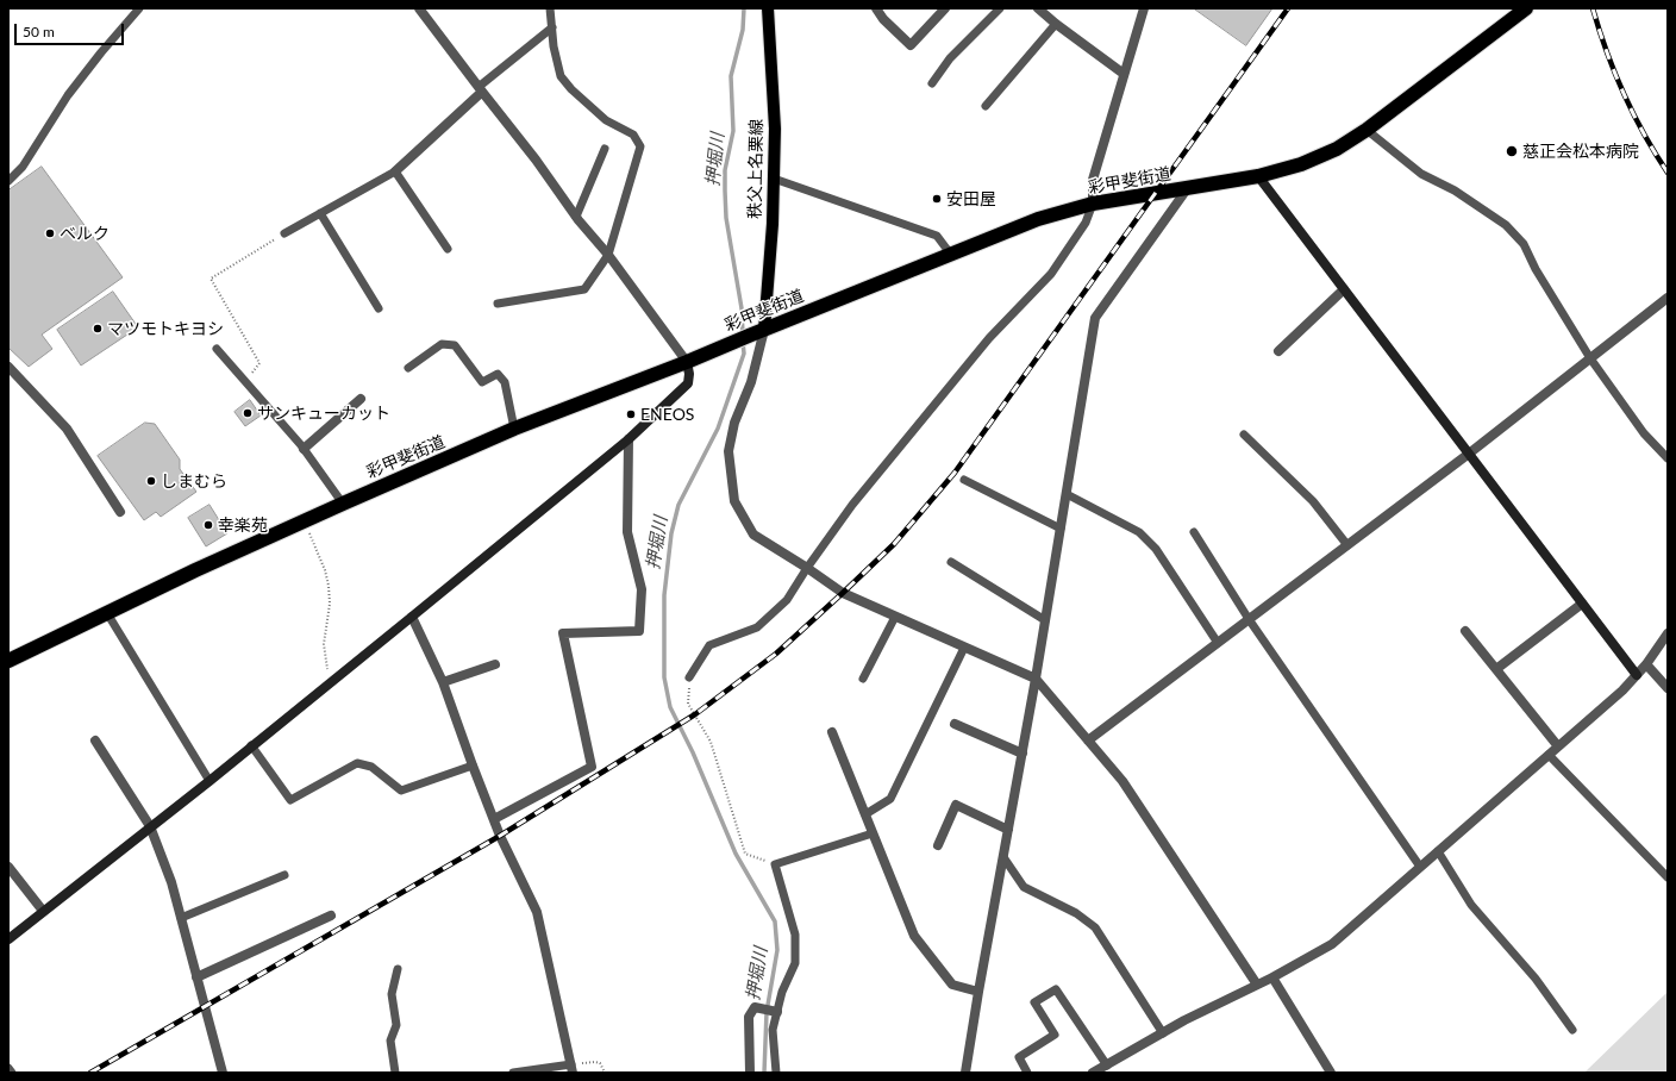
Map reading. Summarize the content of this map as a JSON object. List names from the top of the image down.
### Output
{
  "streets": {
    "highway": ["彩甲斐街道"],
    "main road": ["秩父上名栗線"]
  },
  "crossings": [
    ["秩父上名栗線", "彩甲斐街道"]
  ],
  "water": ["押堀川"],
  "places": [
    "慈正会松本病院",
    "安田屋",
    "ベルク",
    "マツモトキヨシ",
    "サンキューカット",
    "ENEOS",
    "しまむら",
    "幸楽苑"
  ],
  "scale_bar": "50 m"
}
